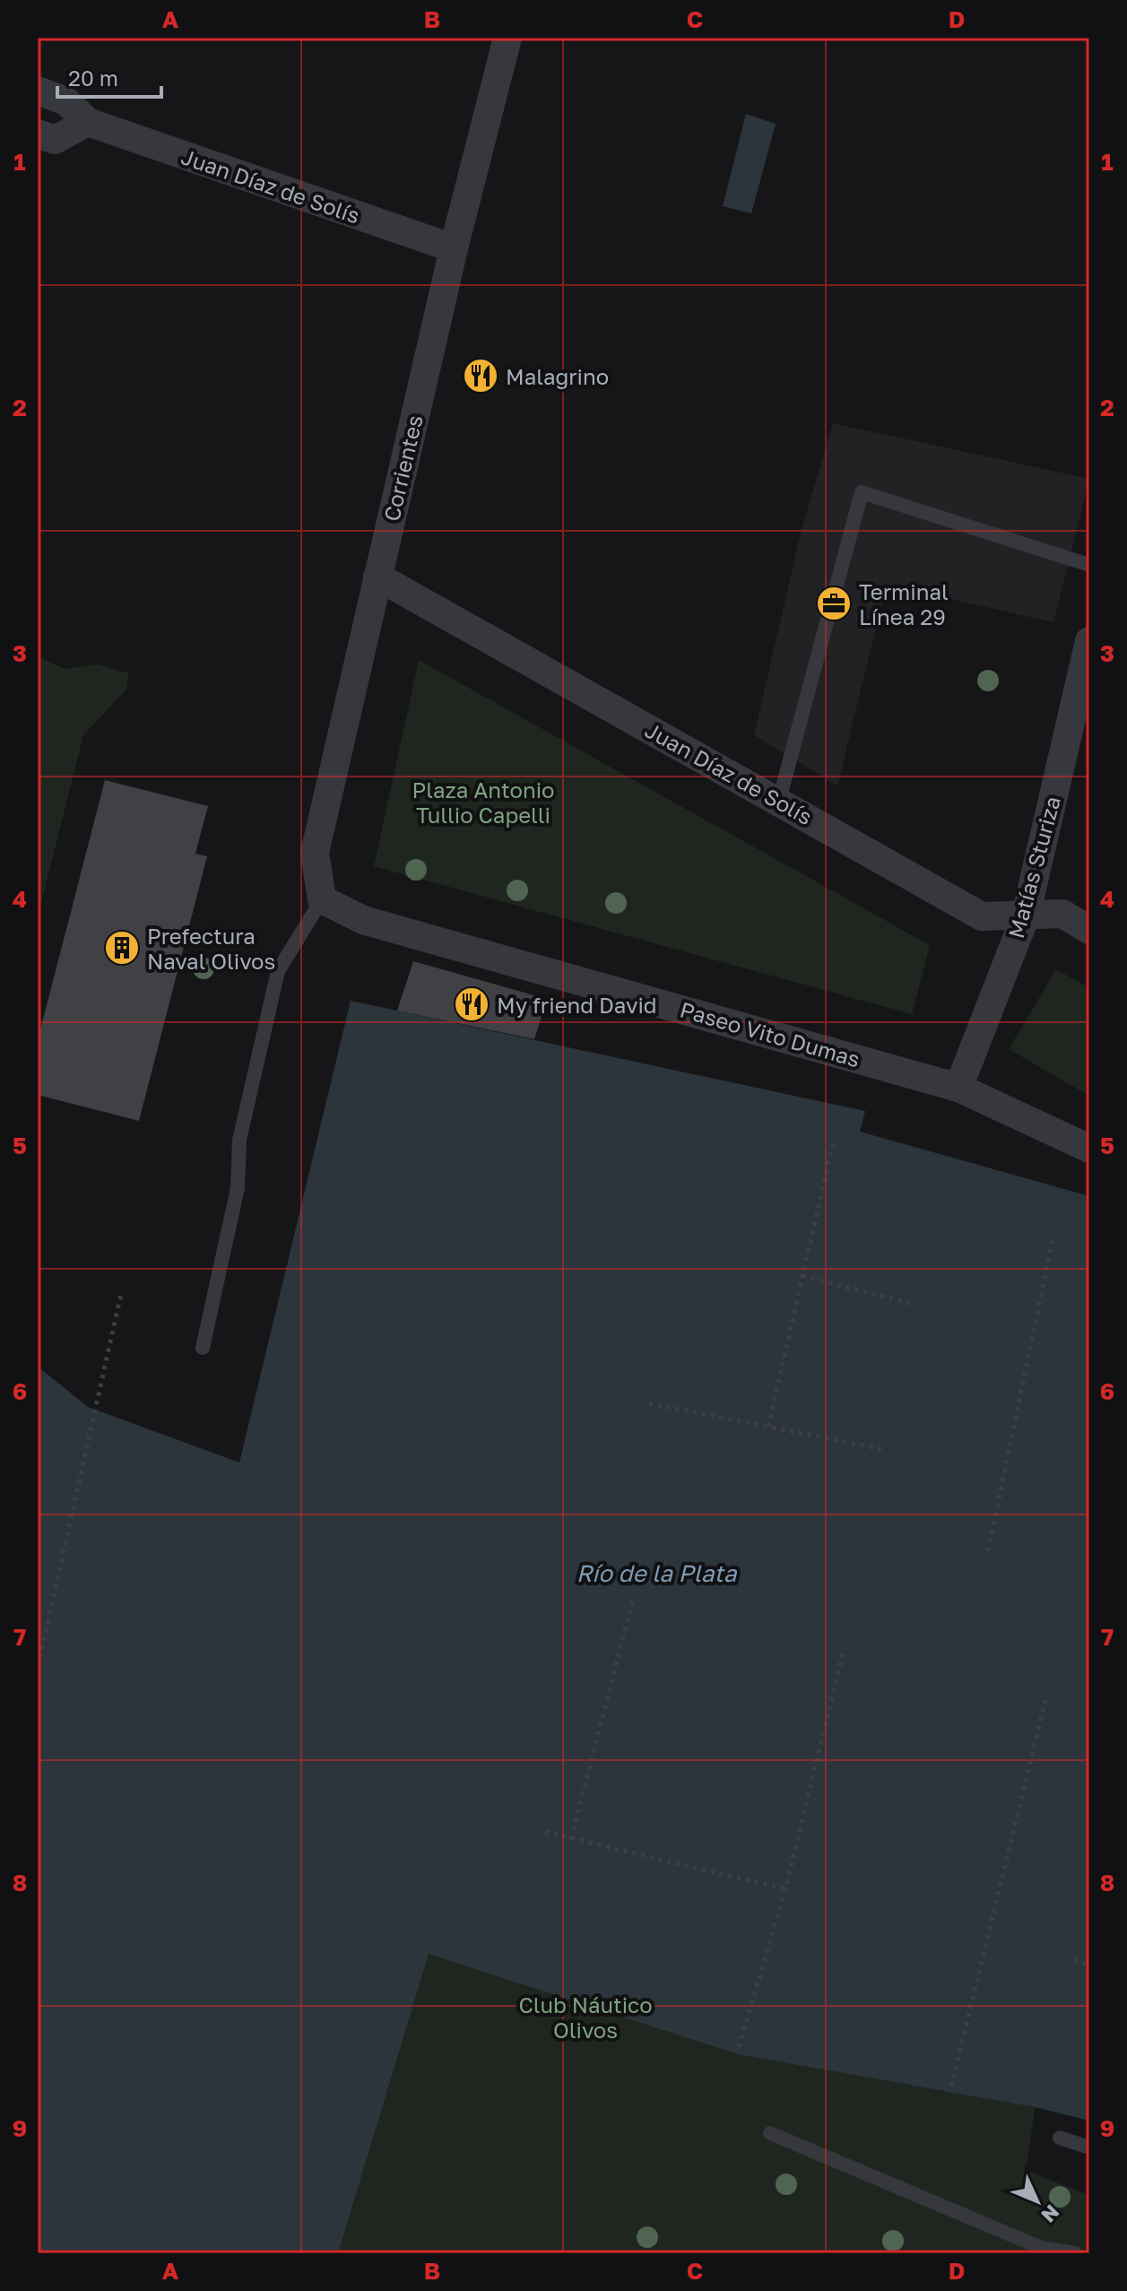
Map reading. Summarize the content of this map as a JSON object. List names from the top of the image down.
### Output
{
  "streets": {
    "street": [
      "Juan Díaz de Solís",
      "Corrientes",
      "Matías Sturiza",
      "Paseo Vito Dumas"
    ]
  },
  "crossings": [
    ["Juan Díaz de Solís", "Corrientes"],
    ["Juan Díaz de Solís", "Matías Sturiza"],
    ["Corrientes", "Paseo Vito Dumas"],
    ["Matías Sturiza", "Paseo Vito Dumas"]
  ],
  "water": ["Río de la Plata"],
  "parks": ["Plaza Antonio Tullio Capelli", "Club Náutico Olivos"],
  "places": {
    "restaurant": ["Malagrino", "My friend David"],
    "office": ["Terminal Línea 29"],
    "building": ["Prefectura Naval Olivos"]
  },
  "scale_bar": "20 m",
  "north": "bottom right",
  "grid": {
    "columns": [
      "A",
      "B",
      "C",
      "D"
    ],
    "rows": [
      "1",
      "2",
      "3",
      "4",
      "5",
      "6",
      "7",
      "8",
      "9"
    ]
  }
}
